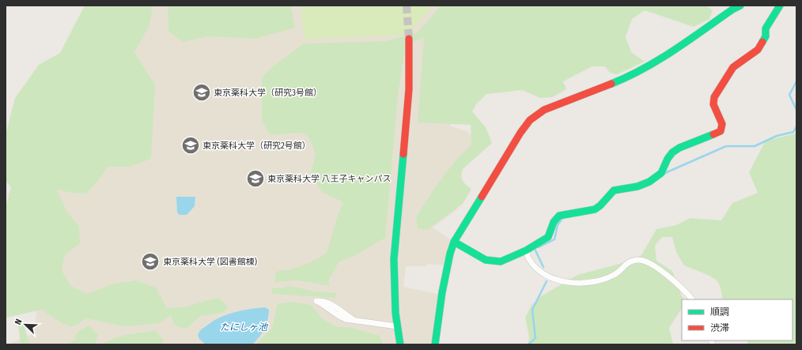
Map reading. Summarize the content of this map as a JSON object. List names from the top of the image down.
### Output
{
  "water": ["たにしヶ池"],
  "places": {
    "school or university": [
      "東京薬科大学（研究3号館）",
      "東京薬科大学（研究2号館）",
      "東京薬科大学 八王子キャンパス",
      "東京薬科大学 (図書館棟)"
    ]
  },
  "legend": ["順調", "渋滞"],
  "north": "top left"
}
